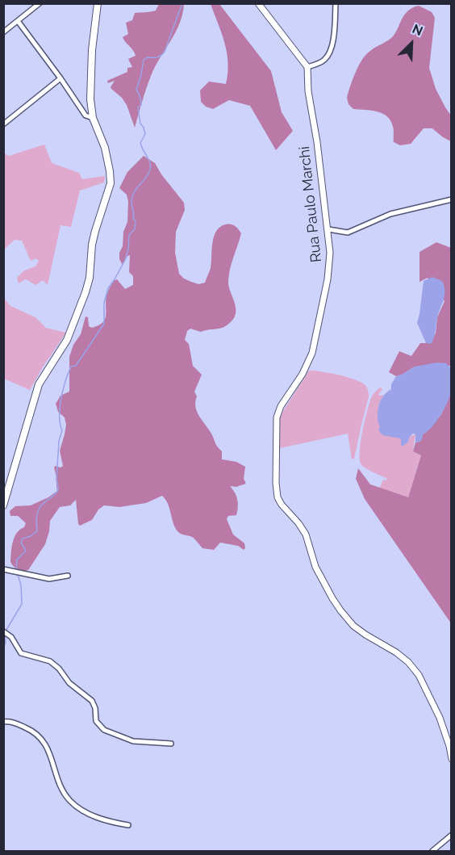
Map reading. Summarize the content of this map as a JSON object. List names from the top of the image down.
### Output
{
  "streets": {
    "street": ["Rua Paulo Marchi"]
  },
  "north": "top right"
}
